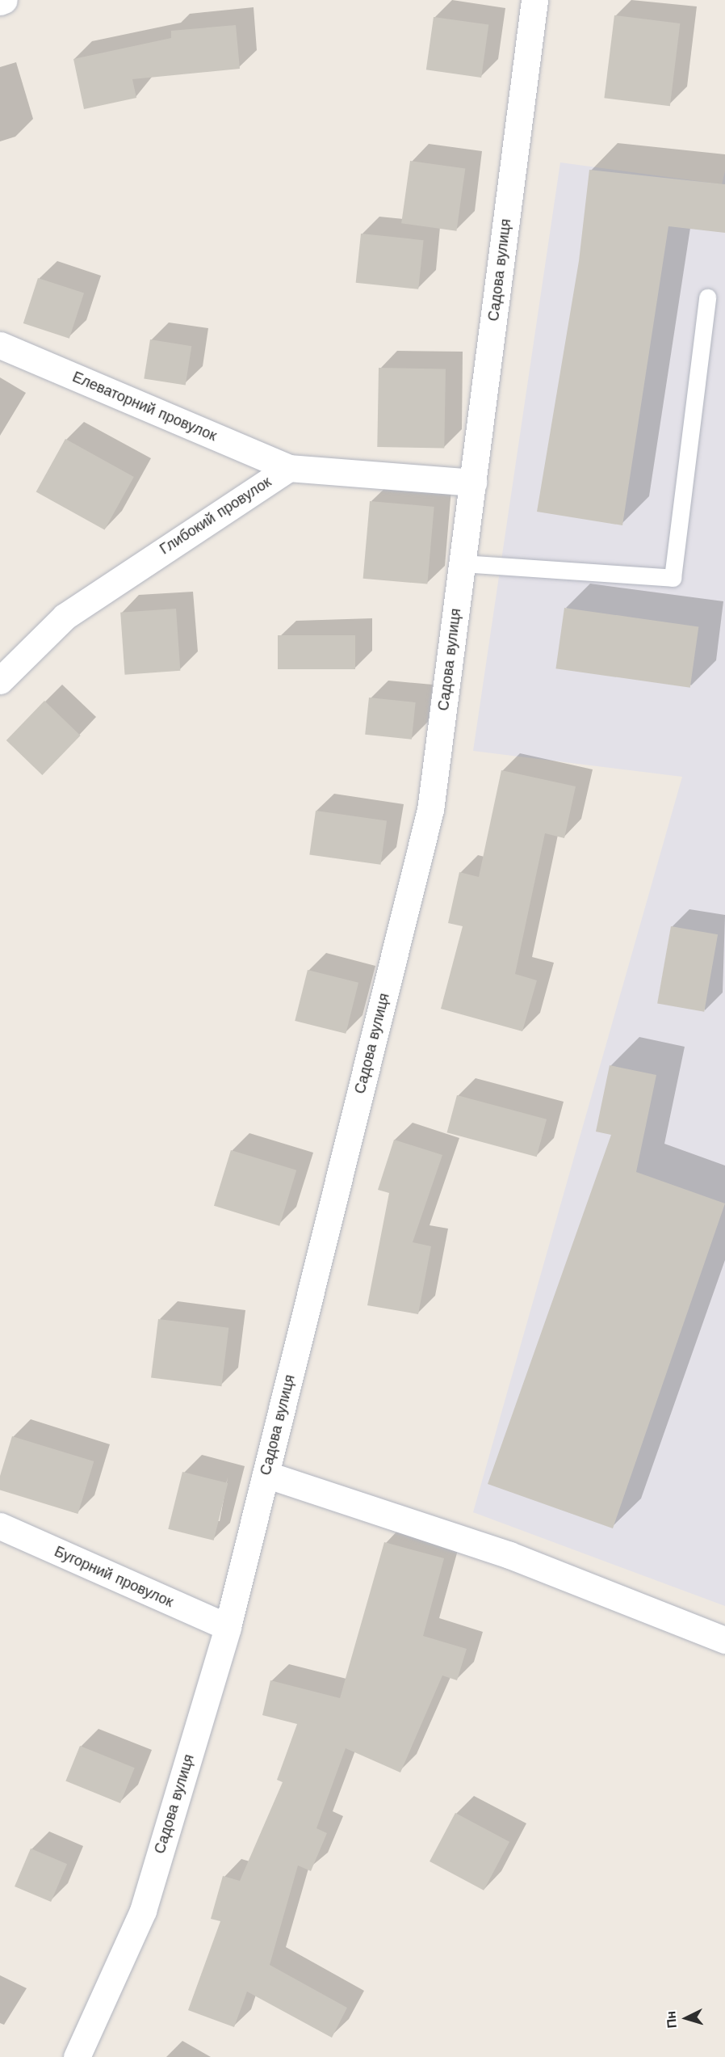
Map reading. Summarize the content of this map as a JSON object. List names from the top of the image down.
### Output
{
  "streets": {
    "street": [
      "Садова вулиця",
      "Елеваторний провулок",
      "Глибокий провулок",
      "Бугорний провулок"
    ]
  },
  "crossings": [
    ["Садова вулиця", "Бугорний провулок"],
    ["Елеваторний провулок", "Глибокий провулок"]
  ],
  "north": "left"
}
